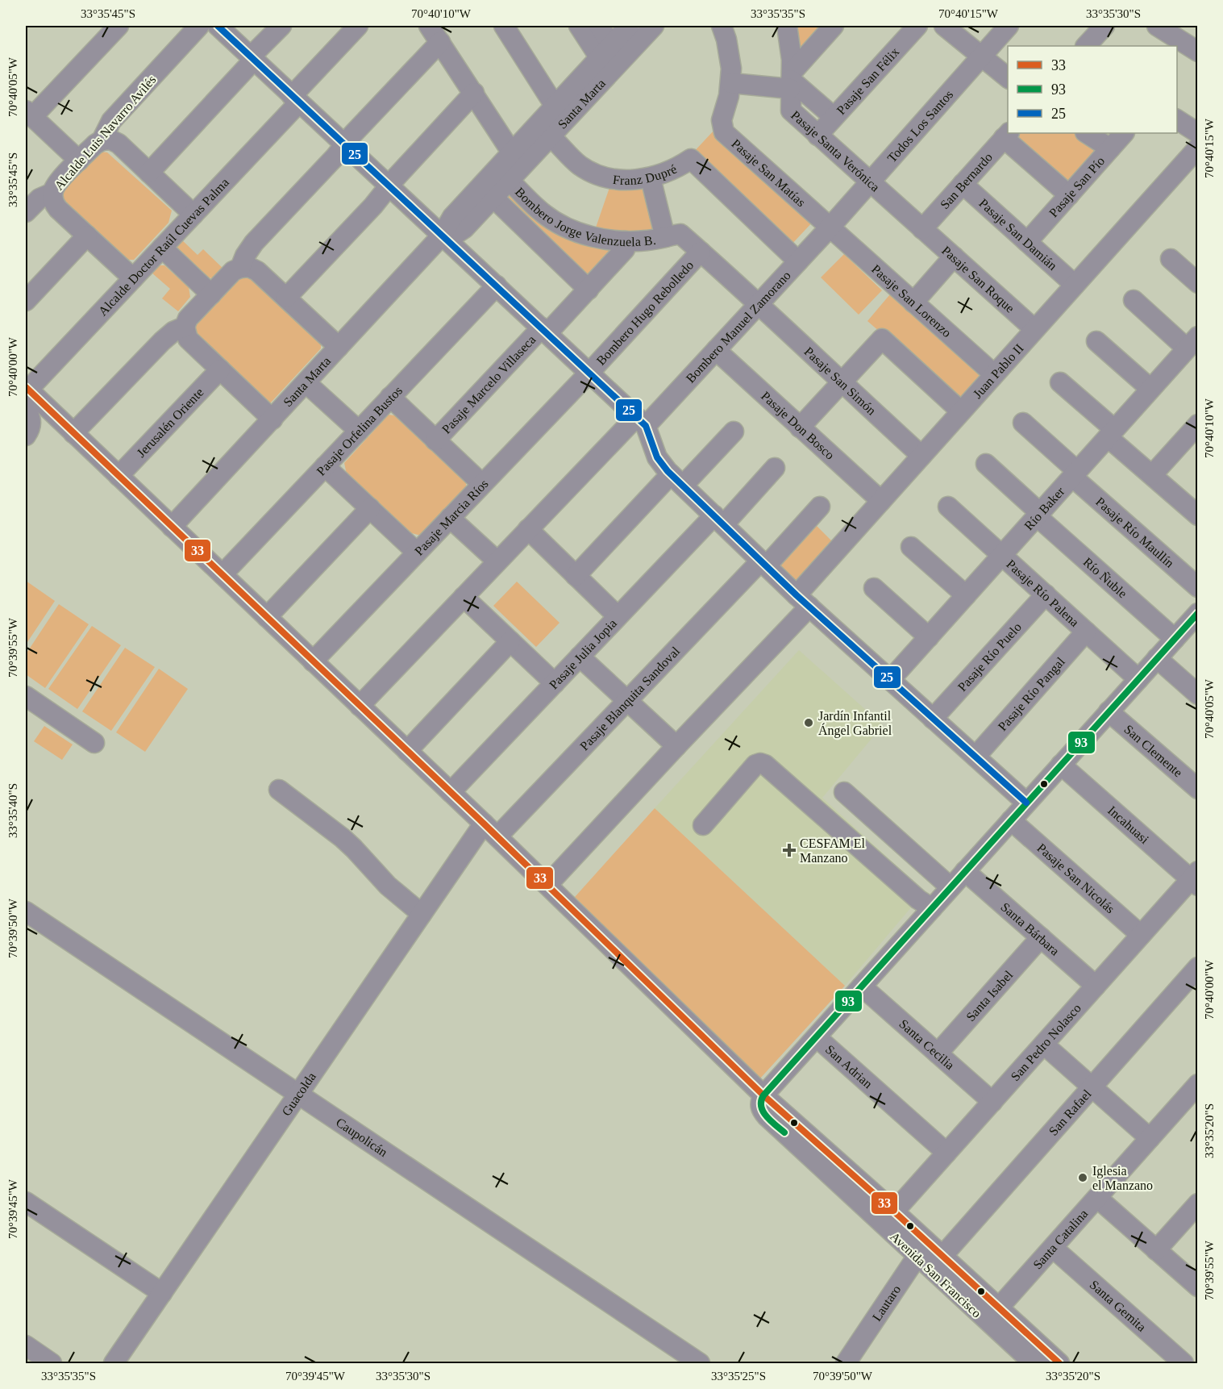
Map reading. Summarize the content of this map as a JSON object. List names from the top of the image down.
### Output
{
  "streets": {
    "street": [
      "Pasaje San Félix",
      "Santa Marta",
      "Todos Los Santos",
      "Alcalde Luis Navarro Avilés",
      "Pasaje Santa Verónica",
      "Franz Dupré",
      "Pasaje San Matías",
      "San Bernardo",
      "Pasaje San Pío",
      "Bombero Jorge Valenzuela B.",
      "Pasaje San Damián",
      "Alcalde Doctor Raúl Cuevas Palma",
      "Pasaje San Roque",
      "Pasaje San Lorenzo",
      "Bombero Hugo Rebolledo",
      "Bombero Manuel Zamorano",
      "Juan Pablo II",
      "Pasaje San Simón",
      "Pasaje Marcelo Villaseca",
      "Jerusalén Oriente",
      "Pasaje Don Bosco",
      "Pasaje Orfelina Bustos",
      "Río Baker",
      "Pasaje Marcia Ríos",
      "Pasaje Río Maullín",
      "Río Ñuble",
      "Pasaje Río Palena",
      "Pasaje Julia Jopia",
      "Pasaje Río Puelo",
      "Pasaje Río Pangal",
      "Pasaje Blanquita Sandoval",
      "San Clemente",
      "Incahuasi",
      "Pasaje San Nicolás",
      "Santa Bárbara",
      "Santa Isabel",
      "San Pedro Nolasco",
      "Santa Cecilia",
      "San Adrian",
      "Guacolda",
      "San Rafael",
      "Caupolicán",
      "Santa Catalina",
      "Avenida San Francisco",
      "Lautaro",
      "Santa Gemita"
    ]
  },
  "crossings": [
    ["Pasaje San Félix", "Pasaje Santa Verónica"],
    ["Santa Marta", "Franz Dupré"],
    ["Santa Marta", "Bombero Jorge Valenzuela B."],
    ["Todos Los Santos", "Pasaje Santa Verónica"],
    ["Todos Los Santos", "Pasaje San Matías"],
    ["Todos Los Santos", "Pasaje San Lorenzo"],
    ["Todos Los Santos", "Bombero Manuel Zamorano"],
    ["Pasaje Santa Verónica", "San Bernardo"],
    ["Pasaje Santa Verónica", "Pasaje San Roque"],
    ["Franz Dupré", "Bombero Jorge Valenzuela B."],
    ["Franz Dupré", "Bombero Manuel Zamorano"],
    ["Pasaje San Matías", "Pasaje San Lorenzo"],
    ["Pasaje San Matías", "Bombero Manuel Zamorano"],
    ["San Bernardo", "Pasaje San Damián"],
    ["San Bernardo", "Pasaje San Roque"],
    ["Pasaje San Pío", "Pasaje San Damián"],
    ["Bombero Jorge Valenzuela B.", "Bombero Hugo Rebolledo"],
    ["Bombero Jorge Valenzuela B.", "Bombero Manuel Zamorano"],
    ["Bombero Jorge Valenzuela B.", "Pasaje San Simón"],
    ["Bombero Jorge Valenzuela B.", "Pasaje Marcelo Villaseca"],
    ["Pasaje San Damián", "Juan Pablo II"],
    ["Pasaje San Roque", "Juan Pablo II"],
    ["Pasaje San Lorenzo", "Bombero Manuel Zamorano"],
    ["Pasaje San Lorenzo", "Juan Pablo II"],
    ["Bombero Hugo Rebolledo", "Pasaje Marcia Ríos"],
    ["Bombero Manuel Zamorano", "Pasaje San Simón"],
    ["Bombero Manuel Zamorano", "Pasaje Don Bosco"],
    ["Juan Pablo II", "Pasaje San Simón"],
    ["Juan Pablo II", "Pasaje Don Bosco"],
    ["Río Baker", "Pasaje Río Maullín"],
    ["Río Baker", "Río Ñuble"],
    ["Río Baker", "Pasaje Río Palena"],
    ["Pasaje Río Palena", "Pasaje Río Puelo"],
    ["Pasaje Río Palena", "Pasaje Río Pangal"],
    ["Pasaje Blanquita Sandoval", "Guacolda"],
    ["Incahuasi", "San Pedro Nolasco"],
    ["Pasaje San Nicolás", "San Pedro Nolasco"],
    ["Santa Bárbara", "Santa Isabel"],
    ["Santa Bárbara", "San Pedro Nolasco"],
    ["Santa Isabel", "Santa Cecilia"],
    ["San Pedro Nolasco", "Santa Cecilia"],
    ["San Pedro Nolasco", "San Adrian"],
    ["San Pedro Nolasco", "Avenida San Francisco"],
    ["Guacolda", "Caupolicán"],
    ["San Rafael", "Avenida San Francisco"],
    ["Santa Catalina", "Avenida San Francisco"],
    ["Santa Catalina", "Santa Gemita"],
    ["Avenida San Francisco", "Lautaro"]
  ],
  "places": {
    "other": ["Jardín Infantil Ángel Gabriel", "Iglesia el Manzano"],
    "health": ["CESFAM El Manzano"]
  },
  "lines": ["transit line 25", "transit line 33", "transit line 93"],
  "legend": ["33", "93", "25"],
  "coordinates": [
    "33°35'45\"S",
    "70°40'10\"W",
    "33°35'35\"S",
    "70°40'15\"W",
    "33°35'30\"S",
    "70°40'05\"W",
    "70°40'00\"W",
    "70°39'55\"W",
    "33°35'40\"S",
    "70°39'50\"W",
    "33°35'20\"S",
    "70°39'45\"W",
    "33°35'25\"S"
  ]
}
